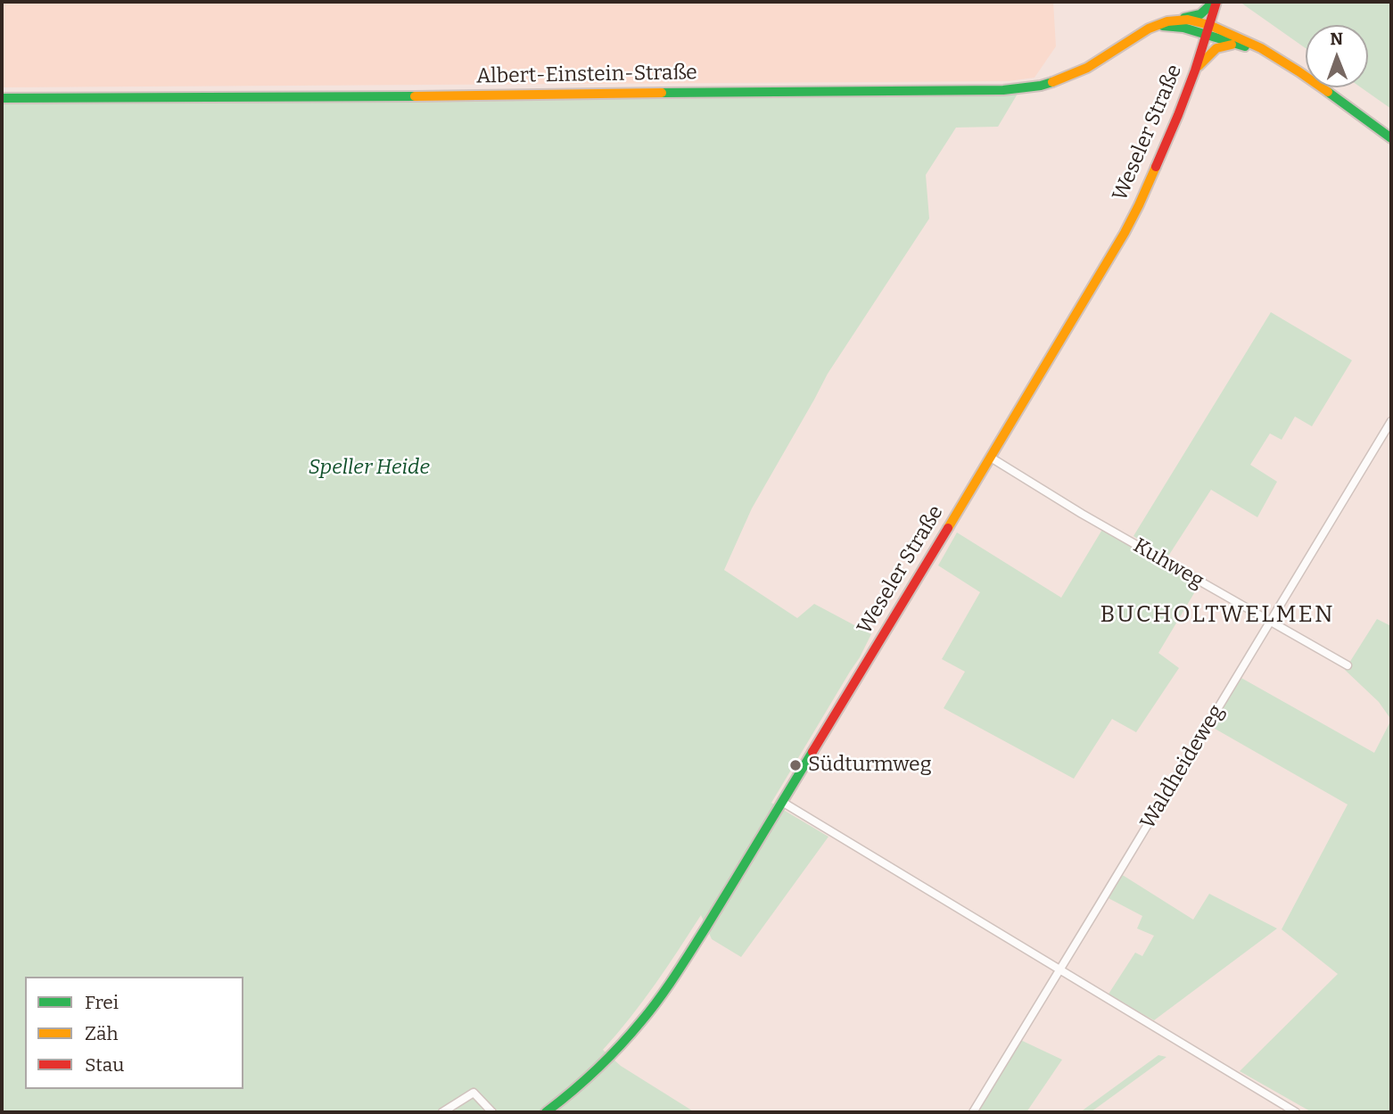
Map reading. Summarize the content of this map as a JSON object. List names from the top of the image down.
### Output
{
  "streets": {
    "main road": ["Albert-Einstein-Straße", "Weseler Straße"],
    "street": ["Kuhweg", "Waldheideweg"]
  },
  "crossings": [
    ["Albert-Einstein-Straße", "Weseler Straße"],
    ["Weseler Straße", "Kuhweg"],
    ["Kuhweg", "Waldheideweg"]
  ],
  "districts": ["BUCHOLTWELMEN"],
  "parks": ["Speller Heide"],
  "places": ["Südturmweg"],
  "legend": ["Frei", "Zäh", "Stau"],
  "north": "top"
}
